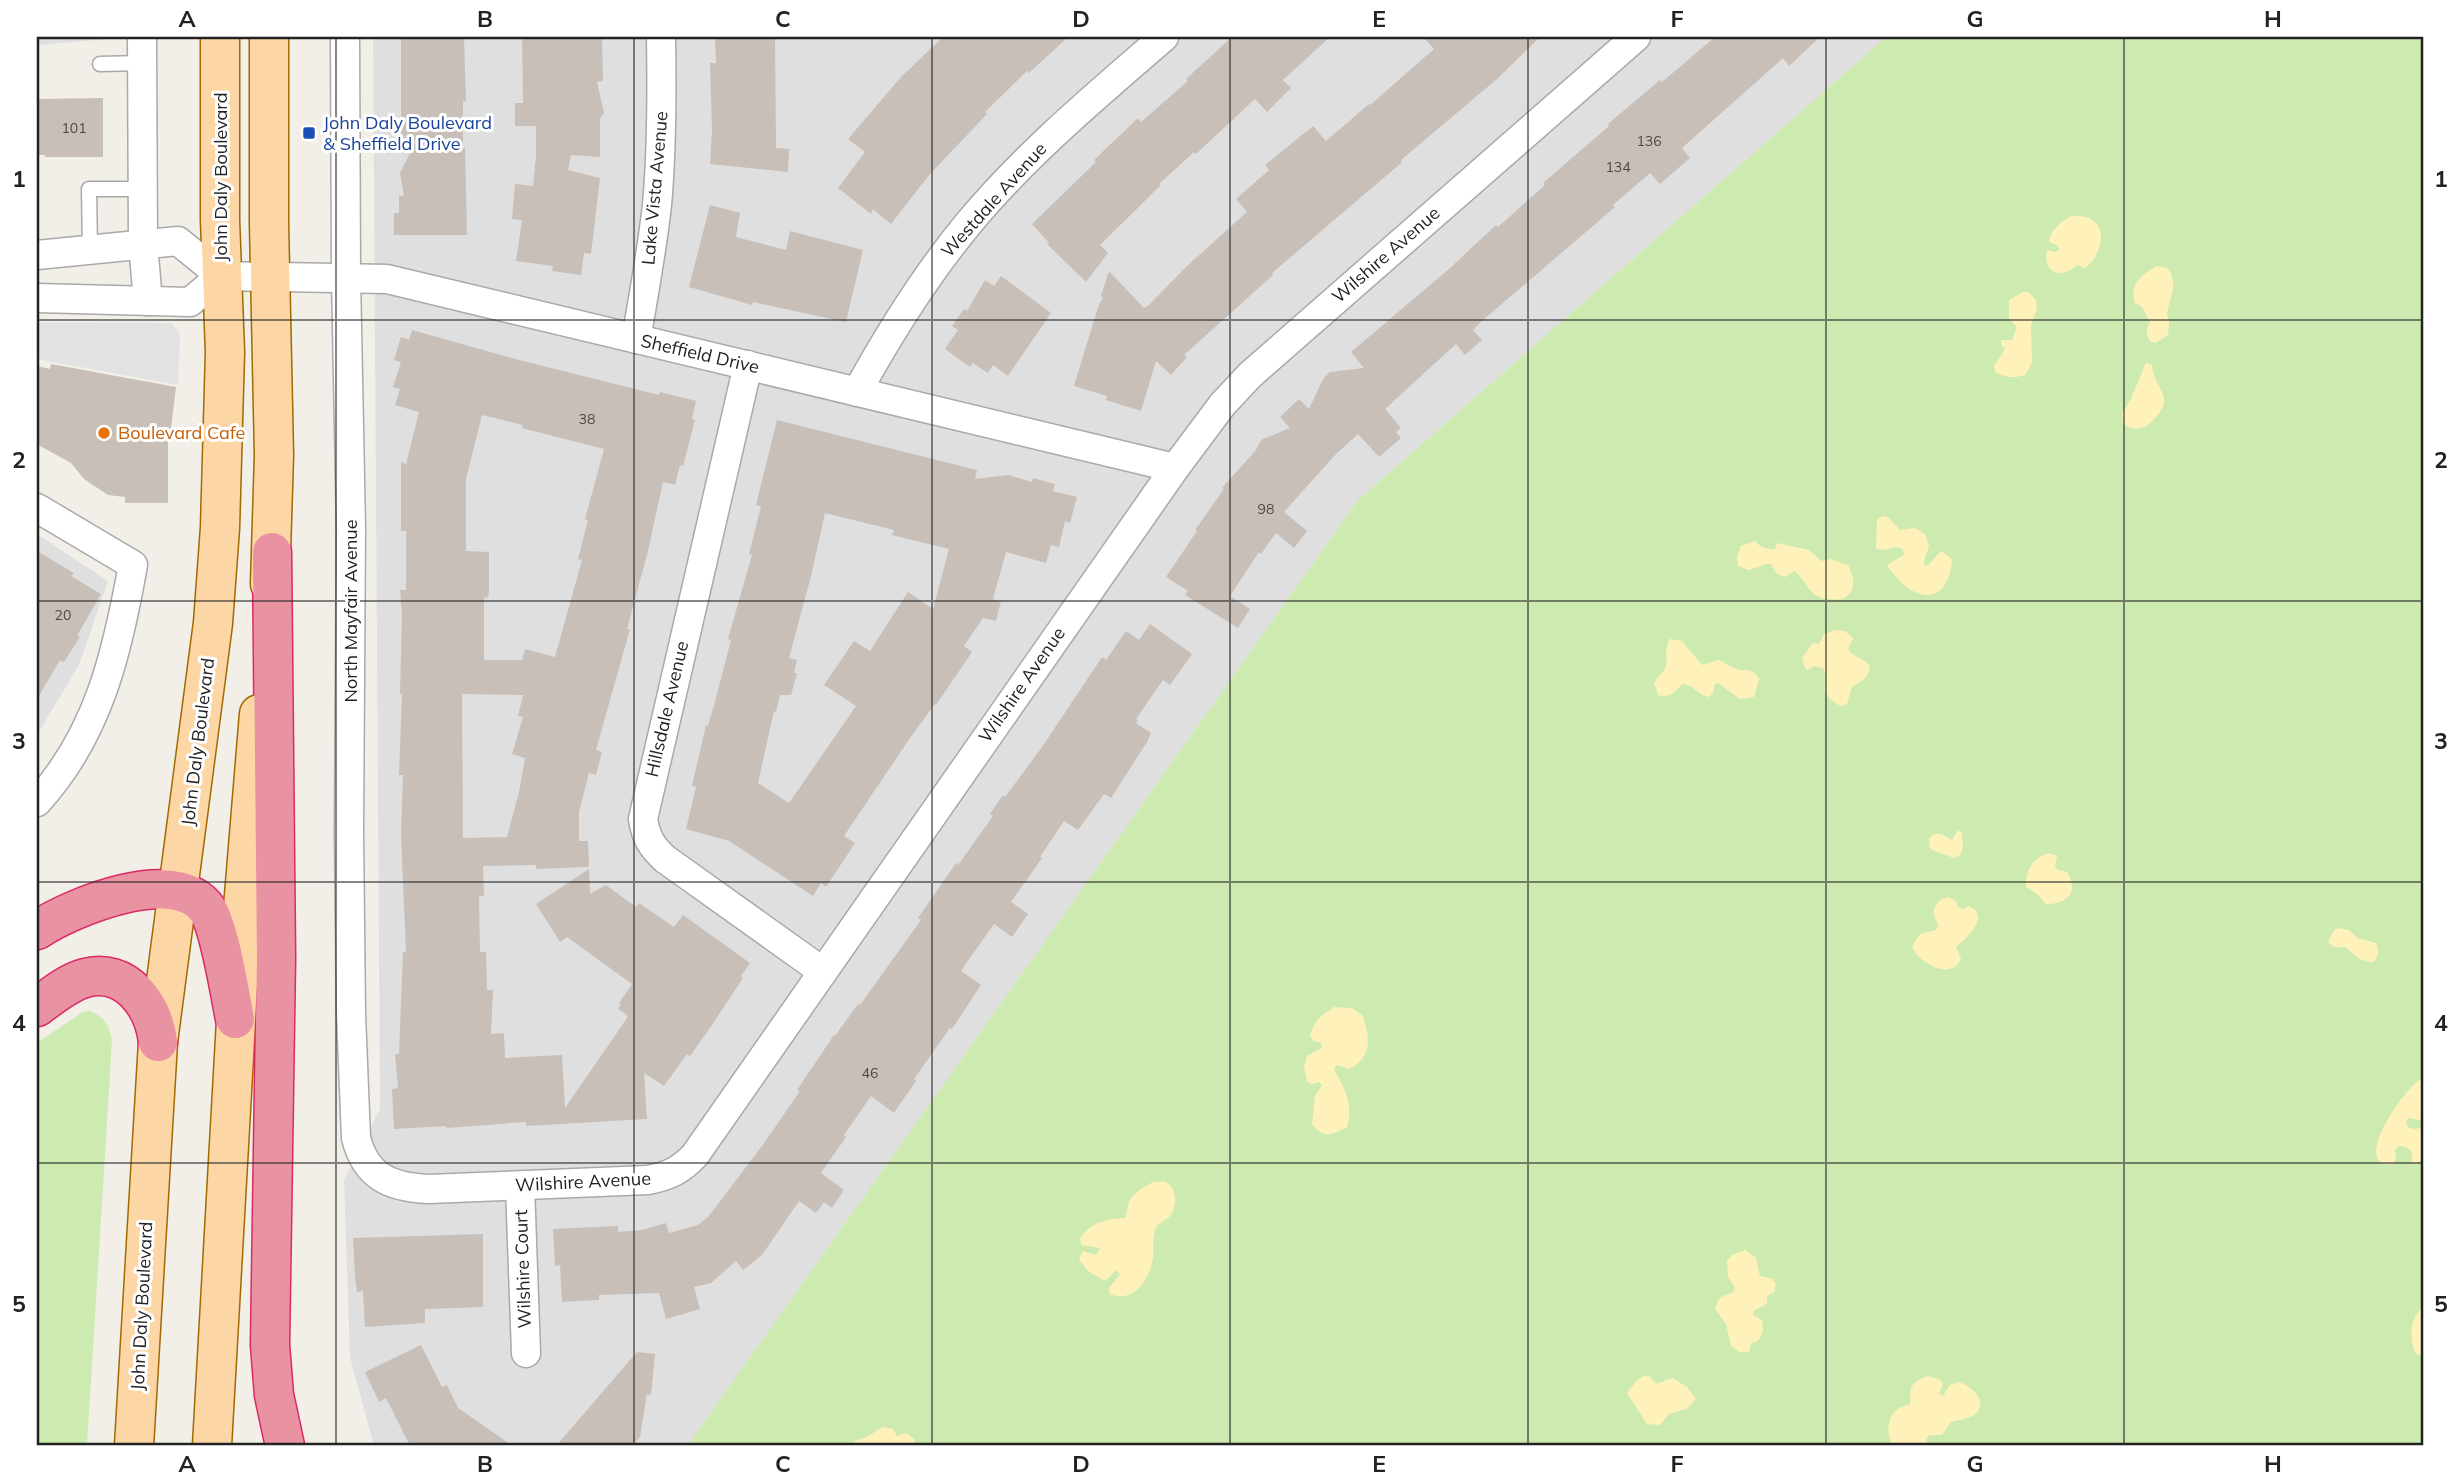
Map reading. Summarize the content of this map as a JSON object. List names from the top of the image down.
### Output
{
  "streets": {
    "main road": ["John Daly Boulevard"],
    "street": [
      "Lake Vista Avenue",
      "Westdale Avenue",
      "Wilshire Avenue",
      "Sheffield Drive",
      "North Mayfair Avenue",
      "Hillsdale Avenue",
      "Wilshire Court"
    ]
  },
  "crossings": [
    ["John Daly Boulevard", "Sheffield Drive"],
    ["Lake Vista Avenue", "Sheffield Drive"],
    ["Westdale Avenue", "Sheffield Drive"],
    ["Wilshire Avenue", "Sheffield Drive"],
    ["Wilshire Avenue", "North Mayfair Avenue"],
    ["Wilshire Avenue", "Hillsdale Avenue"],
    ["Wilshire Avenue", "Wilshire Court"],
    ["Sheffield Drive", "North Mayfair Avenue"],
    ["Sheffield Drive", "Hillsdale Avenue"]
  ],
  "places": {
    "transit": ["John Daly Boulevard & Sheffield Drive"],
    "other": ["Boulevard Cafe"]
  },
  "house_numbers": [
    "101",
    "136",
    "134",
    "38",
    "98",
    "20",
    "46"
  ],
  "grid": {
    "columns": [
      "A",
      "B",
      "C",
      "D",
      "E",
      "F",
      "G",
      "H"
    ],
    "rows": [
      "1",
      "2",
      "3",
      "4",
      "5"
    ]
  }
}
